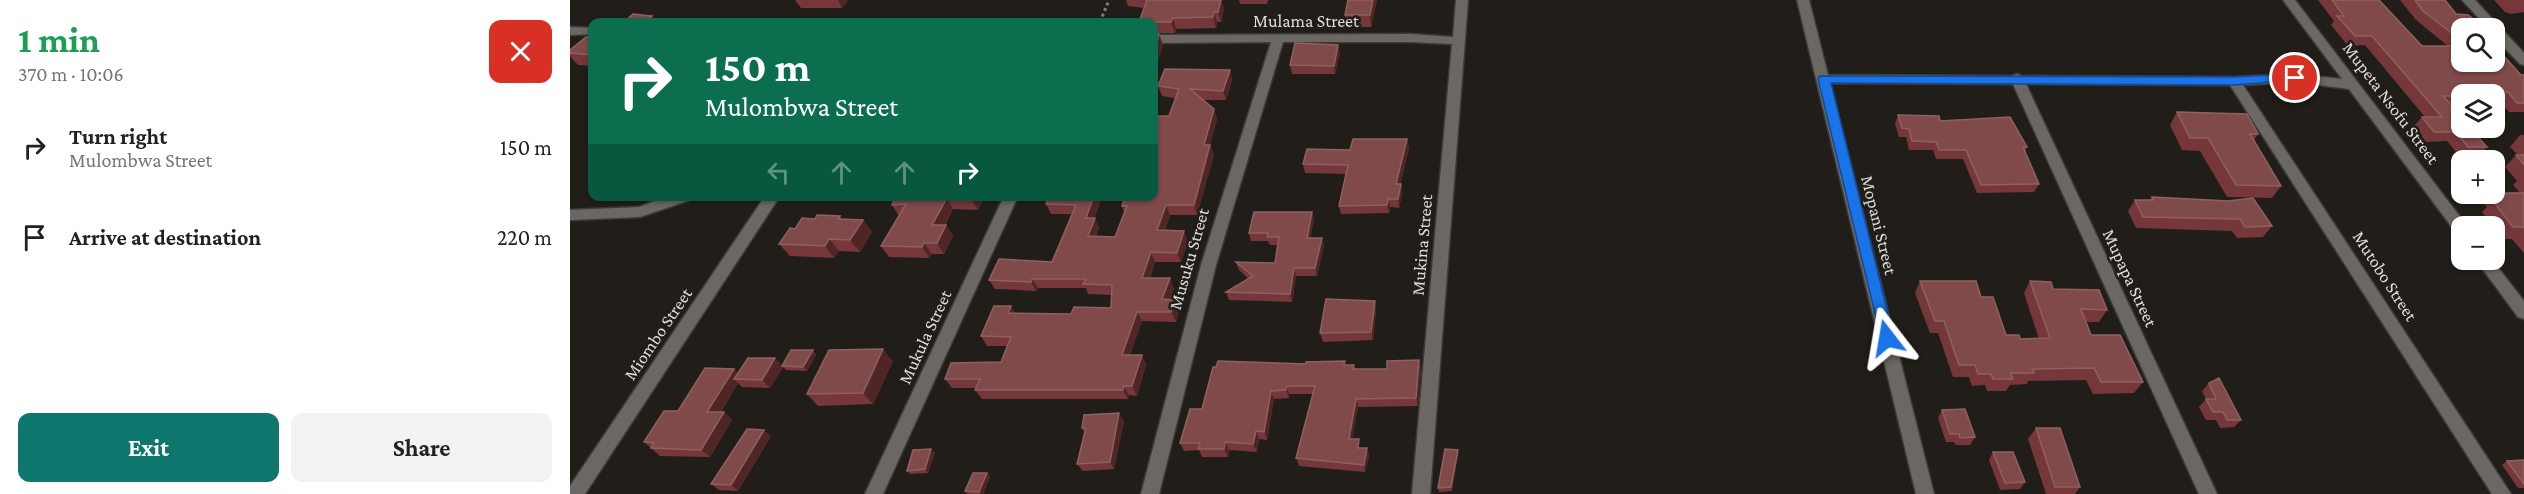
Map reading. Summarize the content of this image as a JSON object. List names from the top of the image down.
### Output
{
  "streets": {
    "street": [
      "Mulama Street",
      "Mupeta Nsofu Street",
      "Mopani Street",
      "Mukina Street",
      "Musuku Street",
      "Mutobo Street",
      "Mupapa Street",
      "Miombo Street",
      "Mukula Street"
    ]
  },
  "crossings": [
    ["Mulama Street", "Mukina Street"],
    ["Mulama Street", "Musuku Street"]
  ],
  "page": {
    "heading": ["1 min", "370 m · 10:06"],
    "map_buttons": ["+", "−"],
    "turn": ["150 m", "Mulombwa Street"],
    "list": [
      {
        "name": "Turn right",
        "note": "Mulombwa Street",
        "value": "150 m"
      },
      {
        "name": "Arrive at destination",
        "value": "220 m"
      }
    ],
    "buttons": ["Exit", "Share"]
  }
}
